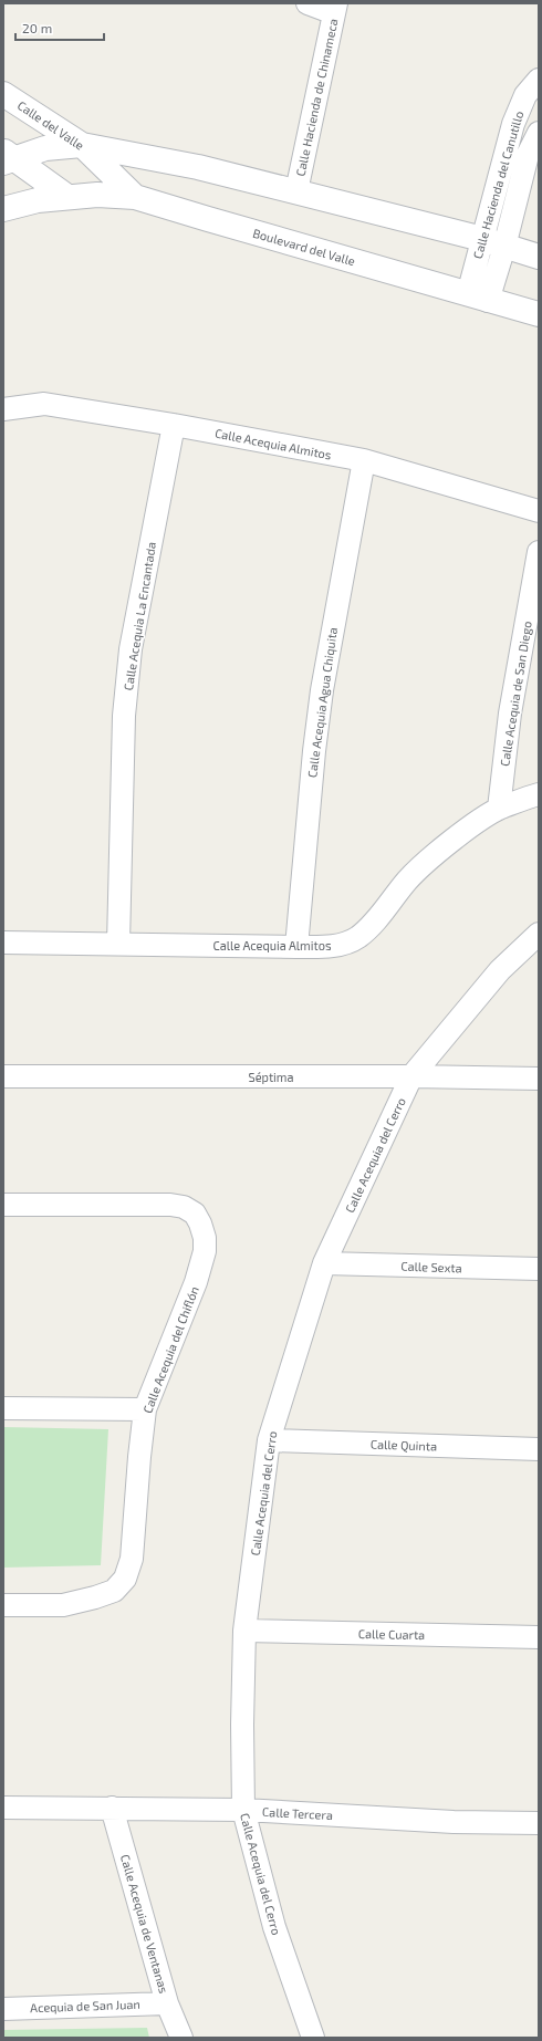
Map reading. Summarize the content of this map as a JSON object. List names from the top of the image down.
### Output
{
  "streets": {
    "street": [
      "Calle Hacienda de Chinameca",
      "Calle del Valle",
      "Calle Hacienda del Canutillo",
      "Boulevard del Valle",
      "Calle Acequia Almitos",
      "Calle Acequia La Encantada",
      "Calle Acequia de San Diego",
      "Calle Acequia Agua Chiquita",
      "Séptima",
      "Calle Acequia del Cerro",
      "Calle Sexta",
      "Calle Acequia del Chiflón",
      "Calle Quinta",
      "Calle Cuarta",
      "Calle Tercera",
      "Calle Acequia de Ventanas",
      "Acequia de San Juan"
    ]
  },
  "crossings": [
    ["Calle del Valle", "Boulevard del Valle"],
    ["Calle Hacienda del Canutillo", "Boulevard del Valle"],
    ["Calle Acequia Almitos", "Calle Acequia La Encantada"],
    ["Calle Acequia Almitos", "Calle Acequia de San Diego"],
    ["Calle Acequia Almitos", "Calle Acequia Agua Chiquita"],
    ["Séptima", "Calle Acequia del Cerro"],
    ["Calle Acequia del Cerro", "Calle Sexta"],
    ["Calle Acequia del Cerro", "Calle Quinta"],
    ["Calle Acequia del Cerro", "Calle Cuarta"],
    ["Calle Acequia del Cerro", "Calle Tercera"],
    ["Calle Tercera", "Calle Acequia de Ventanas"],
    ["Calle Acequia de Ventanas", "Acequia de San Juan"]
  ],
  "scale_bar": "20 m"
}
